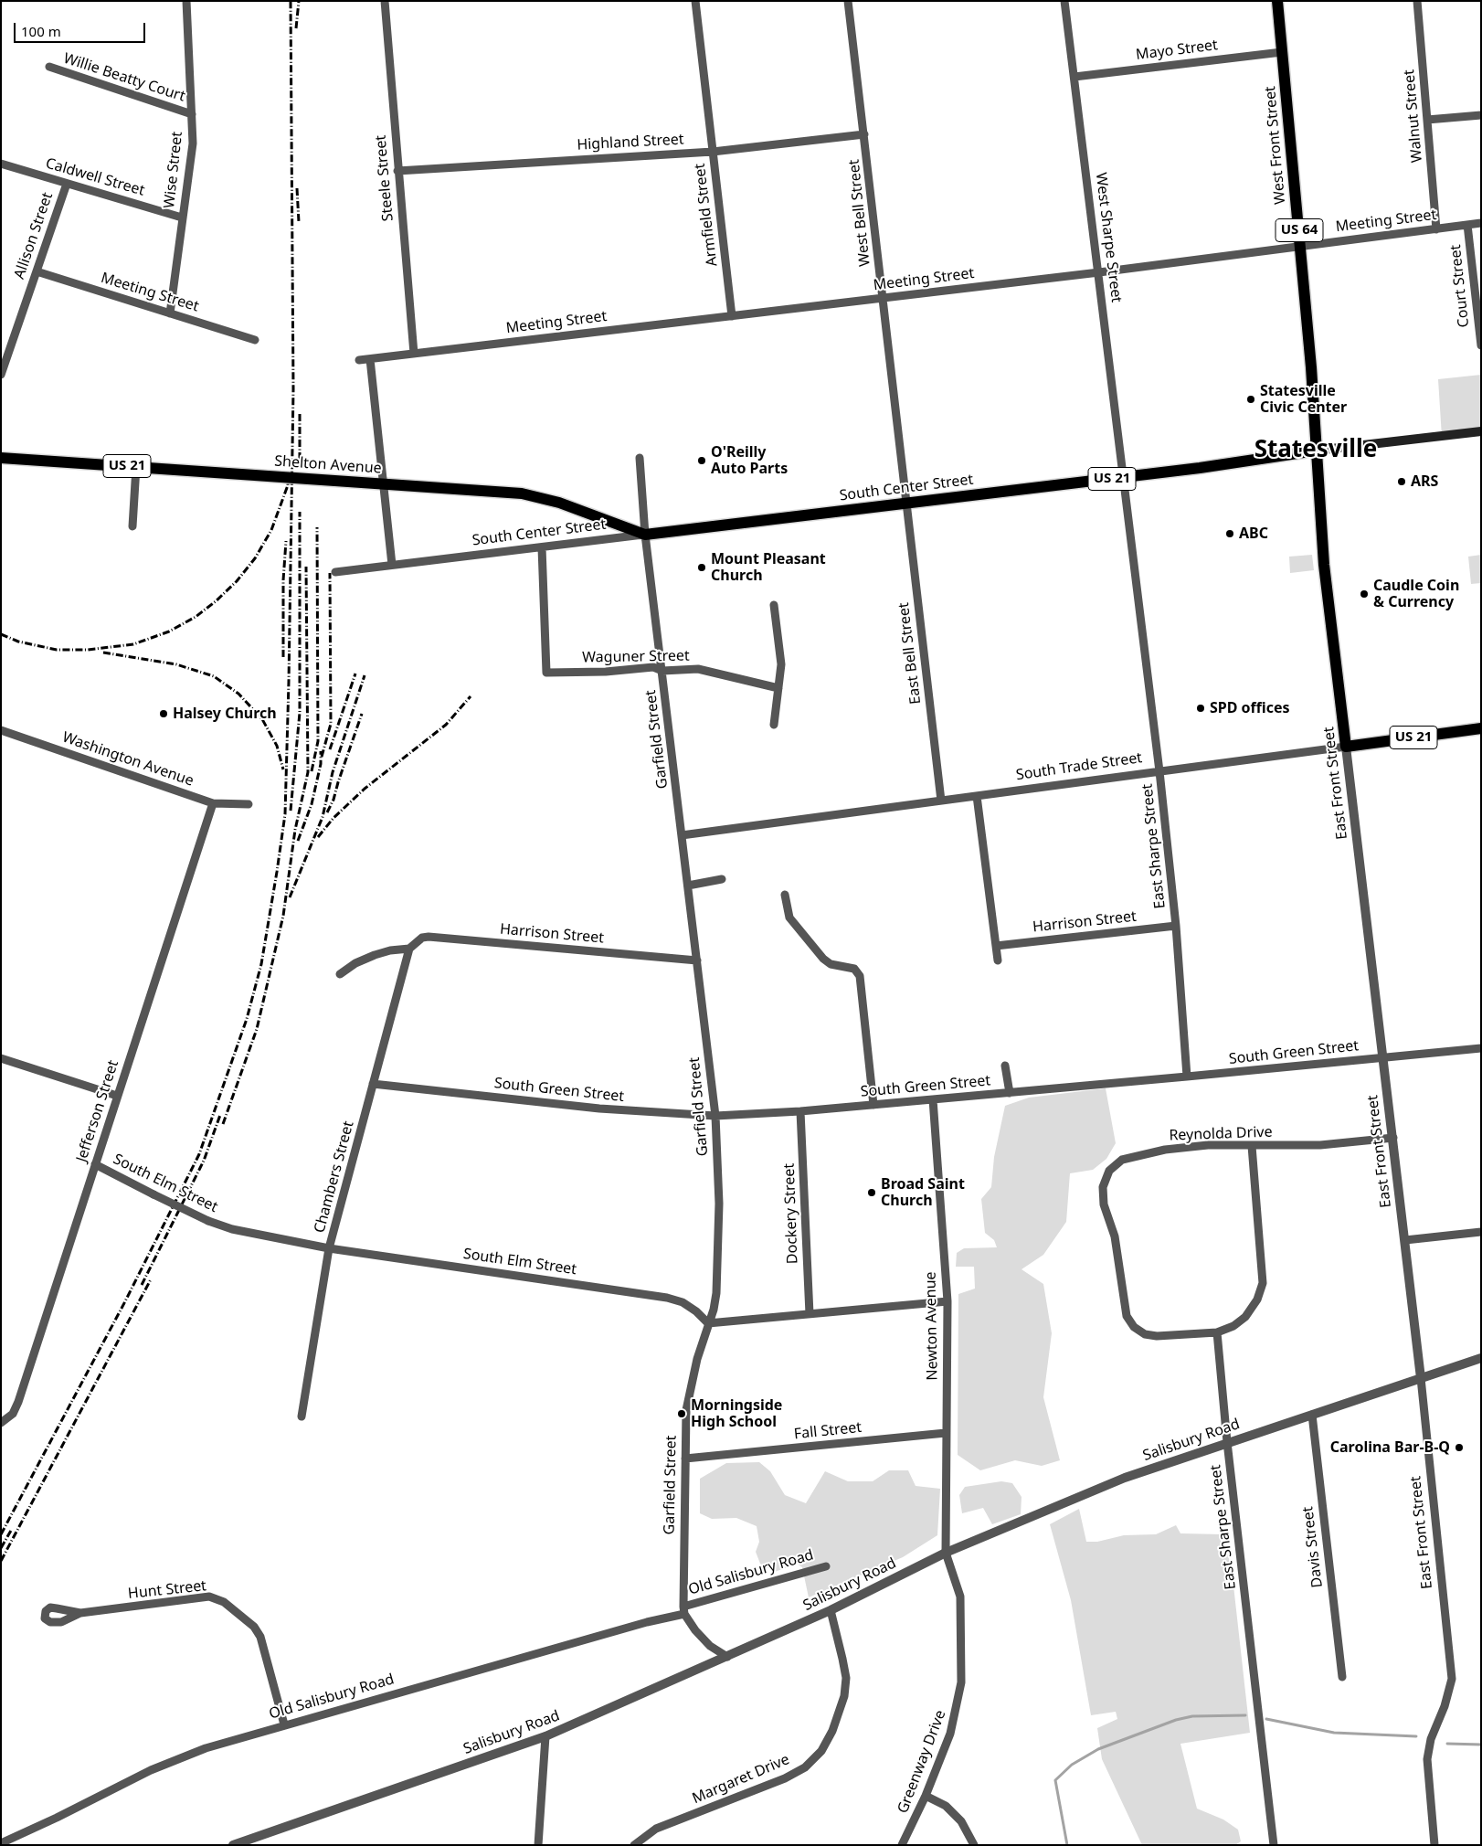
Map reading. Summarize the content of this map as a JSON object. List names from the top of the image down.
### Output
{
  "streets": {
    "main road": [
      "West Front Street",
      "US 64",
      "Shelton Avenue",
      "US 21",
      "South Center Street",
      "South Trade Street",
      "East Front Street"
    ],
    "street": [
      "Mayo Street",
      "Willie Beatty Court",
      "Walnut Street",
      "Highland Street",
      "Wise Street",
      "Caldwell Street",
      "Steele Street",
      "West Bell Street",
      "Armfield Street",
      "Meeting Street",
      "Allison Street",
      "West Sharpe Street",
      "Court Street",
      "East Bell Street",
      "Waguner Street",
      "Garfield Street",
      "Washington Avenue",
      "East Sharpe Street",
      "Harrison Street",
      "South Green Street",
      "Jefferson Street",
      "Reynolda Drive",
      "Chambers Street",
      "South Elm Street",
      "Dockery Street",
      "Newton Avenue",
      "Fall Street",
      "Salisbury Road",
      "Davis Street",
      "Old Salisbury Road",
      "Hunt Street",
      "Greenway Drive",
      "Margaret Drive"
    ]
  },
  "crossings": [
    ["Mayo Street", "West Front Street"],
    ["Mayo Street", "West Sharpe Street"],
    ["Willie Beatty Court", "Wise Street"],
    ["Walnut Street", "Meeting Street"],
    ["Highland Street", "Steele Street"],
    ["Highland Street", "West Bell Street"],
    ["Highland Street", "Armfield Street"],
    ["West Front Street", "Meeting Street"],
    ["West Front Street", "South Center Street"],
    ["West Front Street", "East Front Street"],
    ["Wise Street", "Caldwell Street"],
    ["Wise Street", "Meeting Street"],
    ["Caldwell Street", "Allison Street"],
    ["Steele Street", "Meeting Street"],
    ["West Bell Street", "Meeting Street"],
    ["West Bell Street", "South Center Street"],
    ["West Bell Street", "East Bell Street"],
    ["Armfield Street", "Meeting Street"],
    ["Meeting Street", "Allison Street"],
    ["Meeting Street", "West Sharpe Street"],
    ["Meeting Street", "Court Street"],
    ["West Sharpe Street", "South Center Street"],
    ["West Sharpe Street", "East Sharpe Street"],
    ["Shelton Avenue", "South Center Street"],
    ["Shelton Avenue", "Garfield Street"],
    ["South Center Street", "East Bell Street"],
    ["South Center Street", "Waguner Street"],
    ["South Center Street", "Garfield Street"],
    ["South Center Street", "East Front Street"],
    ["South Center Street", "East Sharpe Street"],
    ["East Bell Street", "South Trade Street"],
    ["Waguner Street", "Garfield Street"],
    ["Garfield Street", "South Trade Street"],
    ["Garfield Street", "Harrison Street"],
    ["Garfield Street", "South Green Street"],
    ["Garfield Street", "South Elm Street"],
    ["Garfield Street", "Fall Street"],
    ["Garfield Street", "Old Salisbury Road"],
    ["Washington Avenue", "Jefferson Street"],
    ["South Trade Street", "East Front Street"],
    ["South Trade Street", "East Sharpe Street"],
    ["East Front Street", "South Green Street"],
    ["East Front Street", "Reynolda Drive"],
    ["East Front Street", "Salisbury Road"],
    ["East Sharpe Street", "Harrison Street"],
    ["East Sharpe Street", "South Green Street"],
    ["East Sharpe Street", "Reynolda Drive"],
    ["East Sharpe Street", "Salisbury Road"],
    ["Harrison Street", "Chambers Street"],
    ["South Green Street", "Chambers Street"],
    ["South Green Street", "Dockery Street"],
    ["South Green Street", "Newton Avenue"],
    ["Jefferson Street", "South Elm Street"],
    ["Chambers Street", "South Elm Street"],
    ["Newton Avenue", "Fall Street"],
    ["Newton Avenue", "Salisbury Road"],
    ["Newton Avenue", "Greenway Drive"],
    ["Salisbury Road", "Davis Street"],
    ["Salisbury Road", "Greenway Drive"],
    ["Salisbury Road", "Margaret Drive"],
    ["Old Salisbury Road", "Hunt Street"]
  ],
  "districts": ["Statesville"],
  "places": [
    "Statesville Civic Center",
    "O'Reilly Auto Parts",
    "ARS",
    "ABC",
    "Mount Pleasant Church",
    "Caudle Coin & Currency",
    "SPD offices",
    "Halsey Church",
    "Broad Saint Church",
    "Morningside High School",
    "Carolina Bar-B-Q"
  ],
  "scale_bar": "100 m"
}
